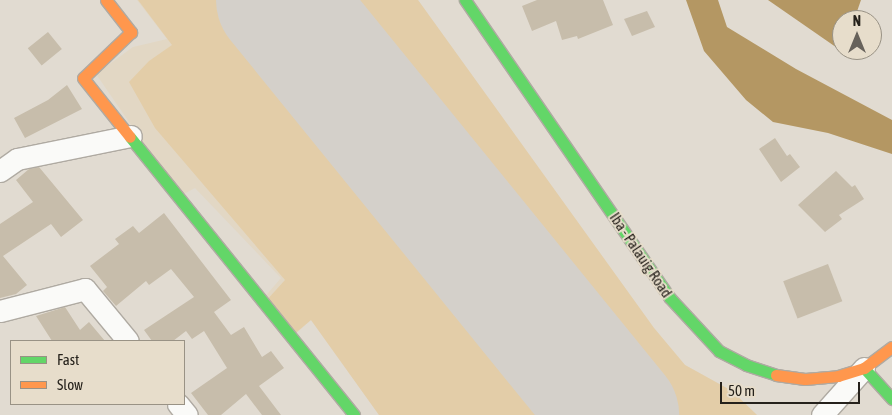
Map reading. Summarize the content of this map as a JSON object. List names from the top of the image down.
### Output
{
  "streets": {
    "main road": ["Iba - Palauig Road"]
  },
  "legend": ["Fast", "Slow"],
  "scale_bar": "50 m",
  "north": "top"
}
